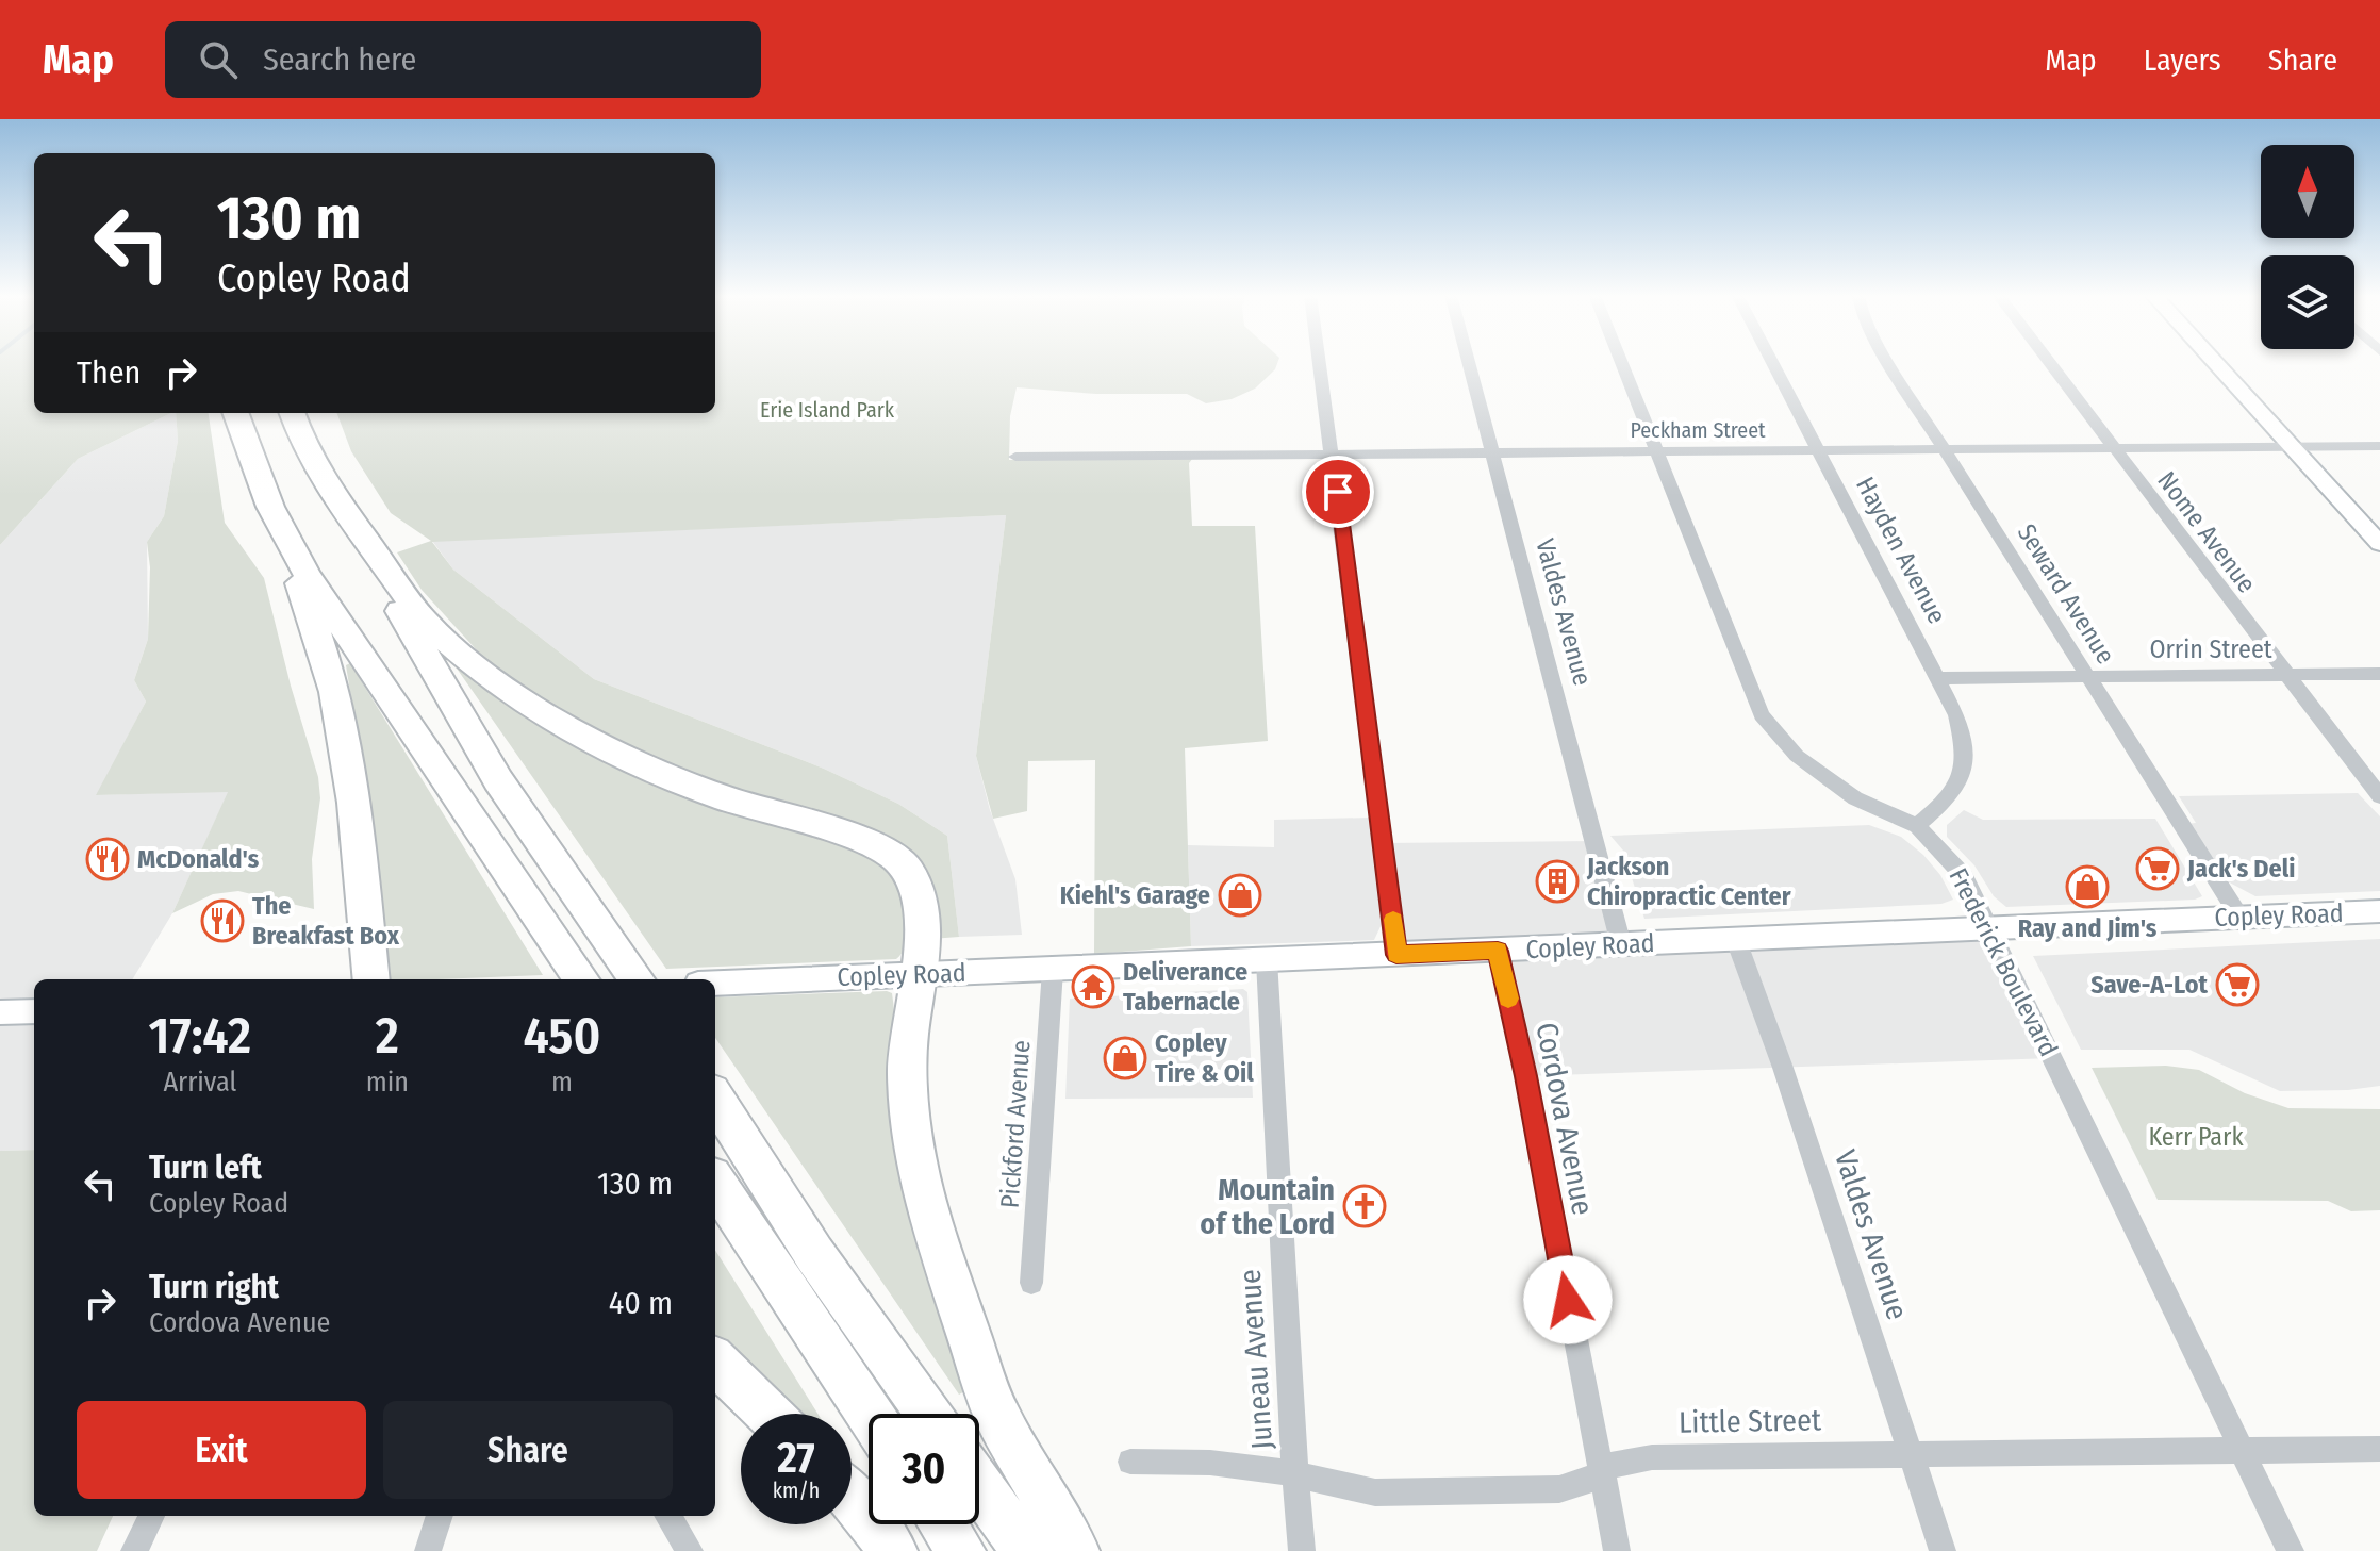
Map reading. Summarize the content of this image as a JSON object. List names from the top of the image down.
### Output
{
  "streets": {
    "main road": ["Copley Road"],
    "street": [
      "Peckham Street",
      "Nome Avenue",
      "Hayden Avenue",
      "Seward Avenue",
      "Valdes Avenue",
      "Orrin Street",
      "Frederick Boulevard",
      "Cordova Avenue",
      "Pickford Avenue",
      "Juneau Avenue",
      "Little Street"
    ]
  },
  "crossings": [
    ["Peckham Street", "Nome Avenue"],
    ["Peckham Street", "Hayden Avenue"],
    ["Peckham Street", "Seward Avenue"],
    ["Peckham Street", "Valdes Avenue"],
    ["Peckham Street", "Frederick Boulevard"],
    ["Nome Avenue", "Orrin Street"],
    ["Hayden Avenue", "Orrin Street"],
    ["Hayden Avenue", "Frederick Boulevard"],
    ["Seward Avenue", "Orrin Street"],
    ["Seward Avenue", "Copley Road"],
    ["Valdes Avenue", "Copley Road"],
    ["Valdes Avenue", "Little Street"],
    ["Copley Road", "Frederick Boulevard"],
    ["Copley Road", "Cordova Avenue"],
    ["Copley Road", "Pickford Avenue"],
    ["Copley Road", "Juneau Avenue"],
    ["Frederick Boulevard", "Little Street"],
    ["Cordova Avenue", "Little Street"],
    ["Juneau Avenue", "Little Street"]
  ],
  "parks": ["Erie Island Park", "Kerr Park"],
  "places": {
    "restaurant": ["McDonald's", "The Breakfast Box"],
    "supermarket": ["Jack's Deli", "Save-A-Lot"],
    "building": ["Jackson Chiropractic Center"],
    "shop": ["Ray and Jim's", "Kiehl's Garage", "Copley Tire & Oil"],
    "temple": ["Deliverance Tabernacle"],
    "church": ["Mountain of the Lord"]
  },
  "north": "top",
  "page": {
    "header": "Map",
    "search": "Search here",
    "nav": ["Map", "Layers", "Share"],
    "turn": ["130 m", "Copley Road"],
    "then": "Then",
    "eta": [
      "17:42",
      "Arrival",
      "2",
      "min",
      "450",
      "m"
    ],
    "list": [
      {
        "name": "Turn left",
        "note": "Copley Road",
        "value": "130 m"
      },
      {
        "name": "Turn right",
        "note": "Cordova Avenue",
        "value": "40 m"
      }
    ],
    "buttons": ["Exit", "Share"],
    "speed": "27 km/h",
    "limit": "30"
  }
}
